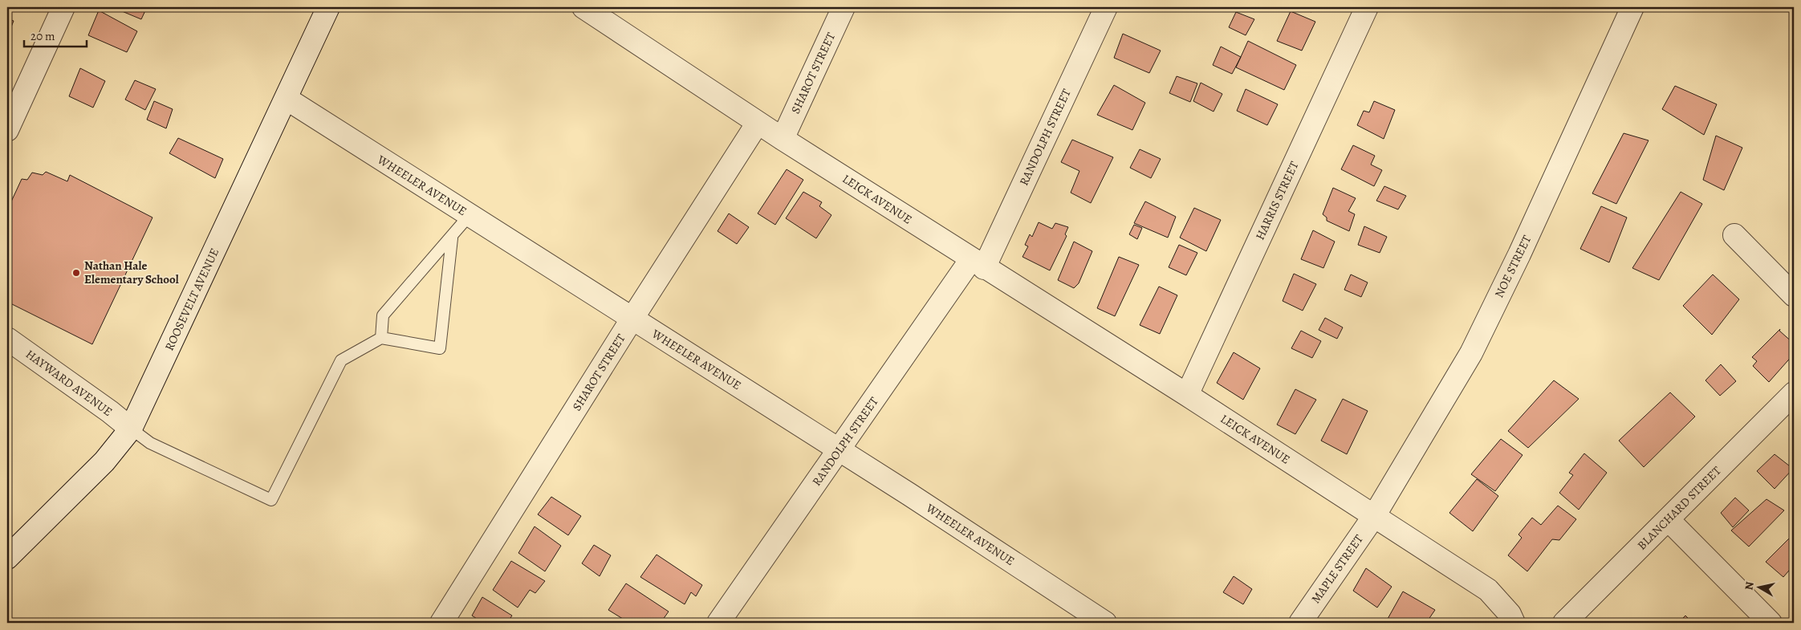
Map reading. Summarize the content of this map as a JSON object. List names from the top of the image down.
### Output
{
  "streets": {
    "street": [
      "SHAROT STREET",
      "RANDOLPH STREET",
      "WHEELER AVENUE",
      "LEICK AVENUE",
      "HARRIS STREET",
      "NOE STREET",
      "ROOSEVELT AVENUE",
      "HAYWARD AVENUE",
      "BLANCHARD STREET",
      "MAPLE STREET"
    ]
  },
  "crossings": [
    ["SHAROT STREET", "WHEELER AVENUE"],
    ["SHAROT STREET", "LEICK AVENUE"],
    ["RANDOLPH STREET", "WHEELER AVENUE"],
    ["RANDOLPH STREET", "LEICK AVENUE"],
    ["WHEELER AVENUE", "ROOSEVELT AVENUE"],
    ["LEICK AVENUE", "HARRIS STREET"],
    ["LEICK AVENUE", "NOE STREET"],
    ["LEICK AVENUE", "MAPLE STREET"],
    ["NOE STREET", "MAPLE STREET"],
    ["ROOSEVELT AVENUE", "HAYWARD AVENUE"]
  ],
  "places": ["Nathan Hale Elementary School"],
  "scale_bar": "20 m",
  "north": "left"
}
